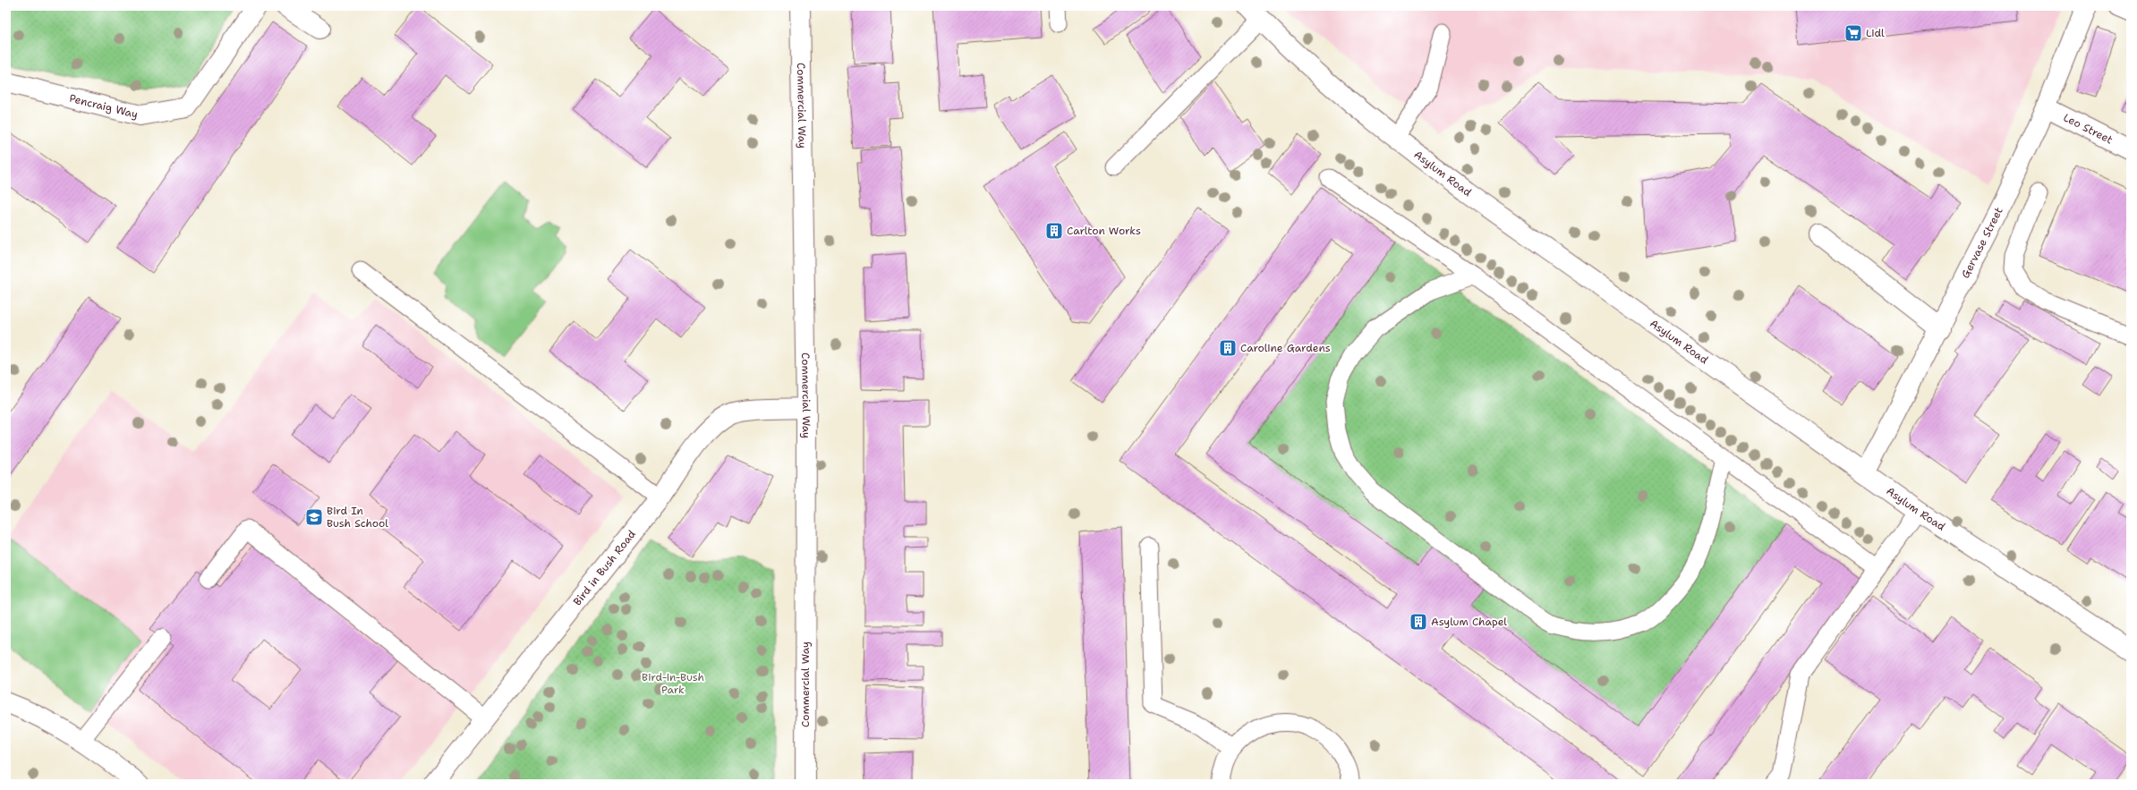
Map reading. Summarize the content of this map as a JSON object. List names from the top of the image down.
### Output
{
  "streets": {
    "street": [
      "Pencraig Way",
      "Commercial Way",
      "Leo Street",
      "Asylum Road",
      "Gervase Street",
      "Bird in Bush Road"
    ]
  },
  "crossings": [
    ["Commercial Way", "Bird in Bush Road"],
    ["Leo Street", "Gervase Street"],
    ["Asylum Road", "Gervase Street"]
  ],
  "parks": ["Bird-in-Bush Park"],
  "places": {
    "supermarket": ["Lidl"],
    "building": ["Carlton Works", "Caroline Gardens", "Asylum Chapel"],
    "school or university": ["Bird In Bush School"]
  }
}
